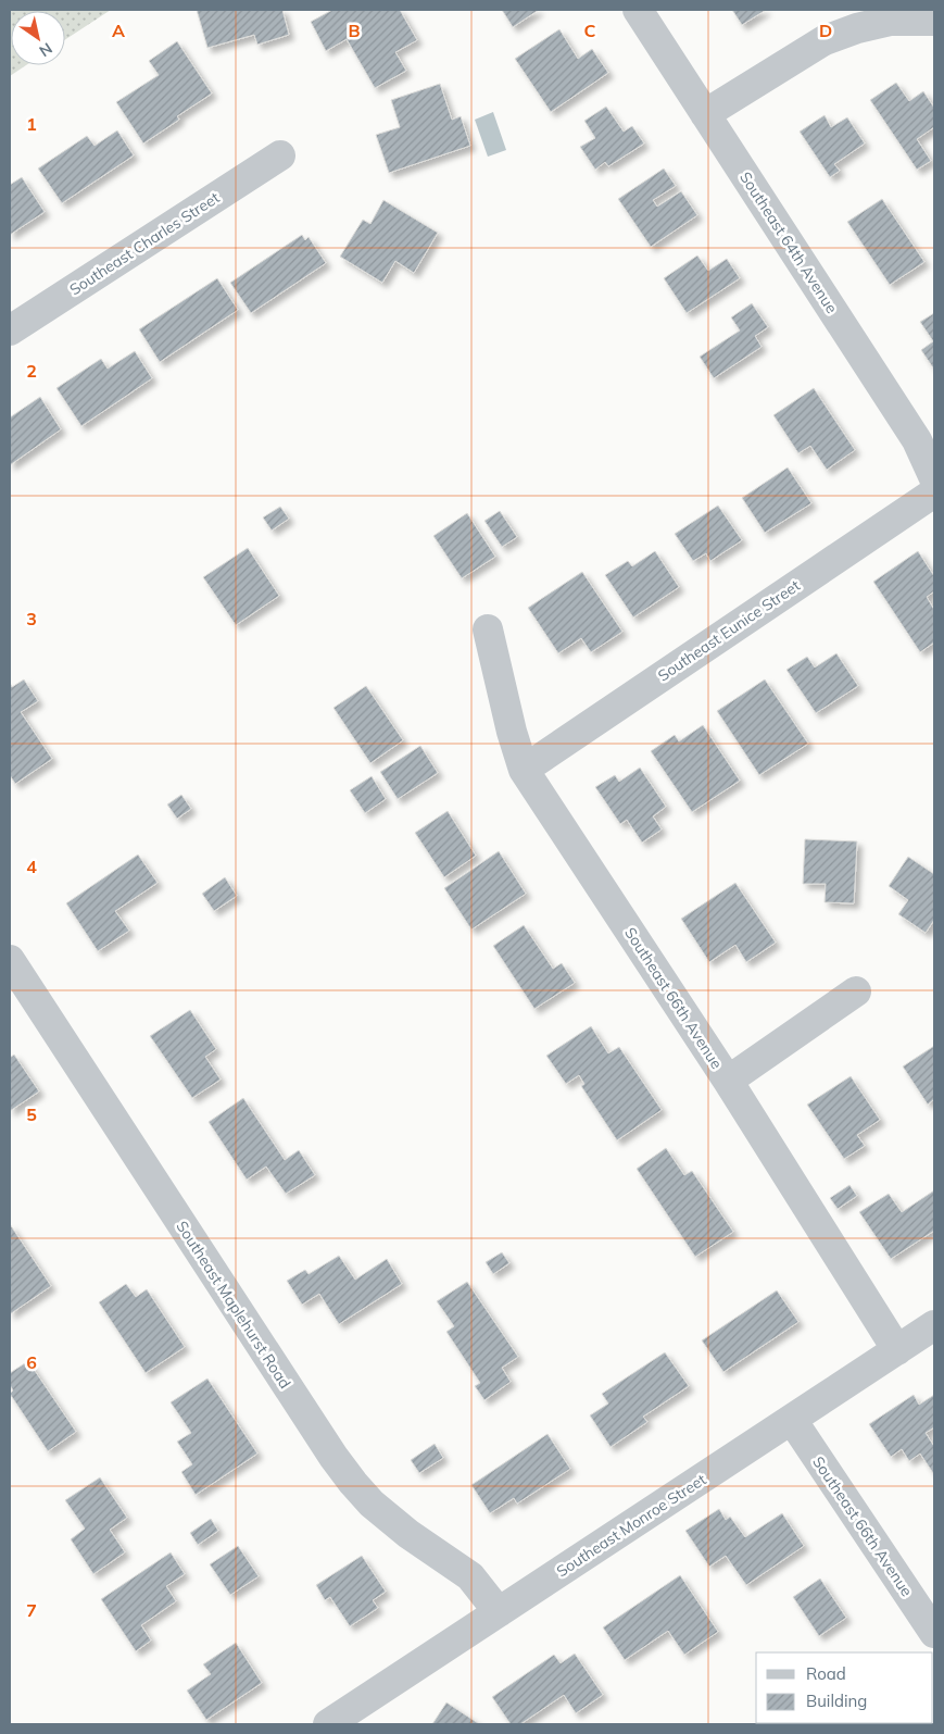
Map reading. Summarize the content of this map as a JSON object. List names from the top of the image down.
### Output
{
  "streets": {
    "street": [
      "Southeast 64th Avenue",
      "Southeast Charles Street",
      "Southeast Eunice Street",
      "Southeast 66th Avenue",
      "Southeast Maplehurst Road",
      "Southeast Monroe Street"
    ]
  },
  "crossings": [
    ["Southeast Eunice Street", "Southeast 66th Avenue"],
    ["Southeast 66th Avenue", "Southeast Monroe Street"],
    ["Southeast Maplehurst Road", "Southeast Monroe Street"]
  ],
  "legend": ["Road", "Building"],
  "north": "bottom right",
  "grid": {
    "columns": [
      "A",
      "B",
      "C",
      "D"
    ],
    "rows": [
      "1",
      "2",
      "3",
      "4",
      "5",
      "6",
      "7"
    ]
  }
}
